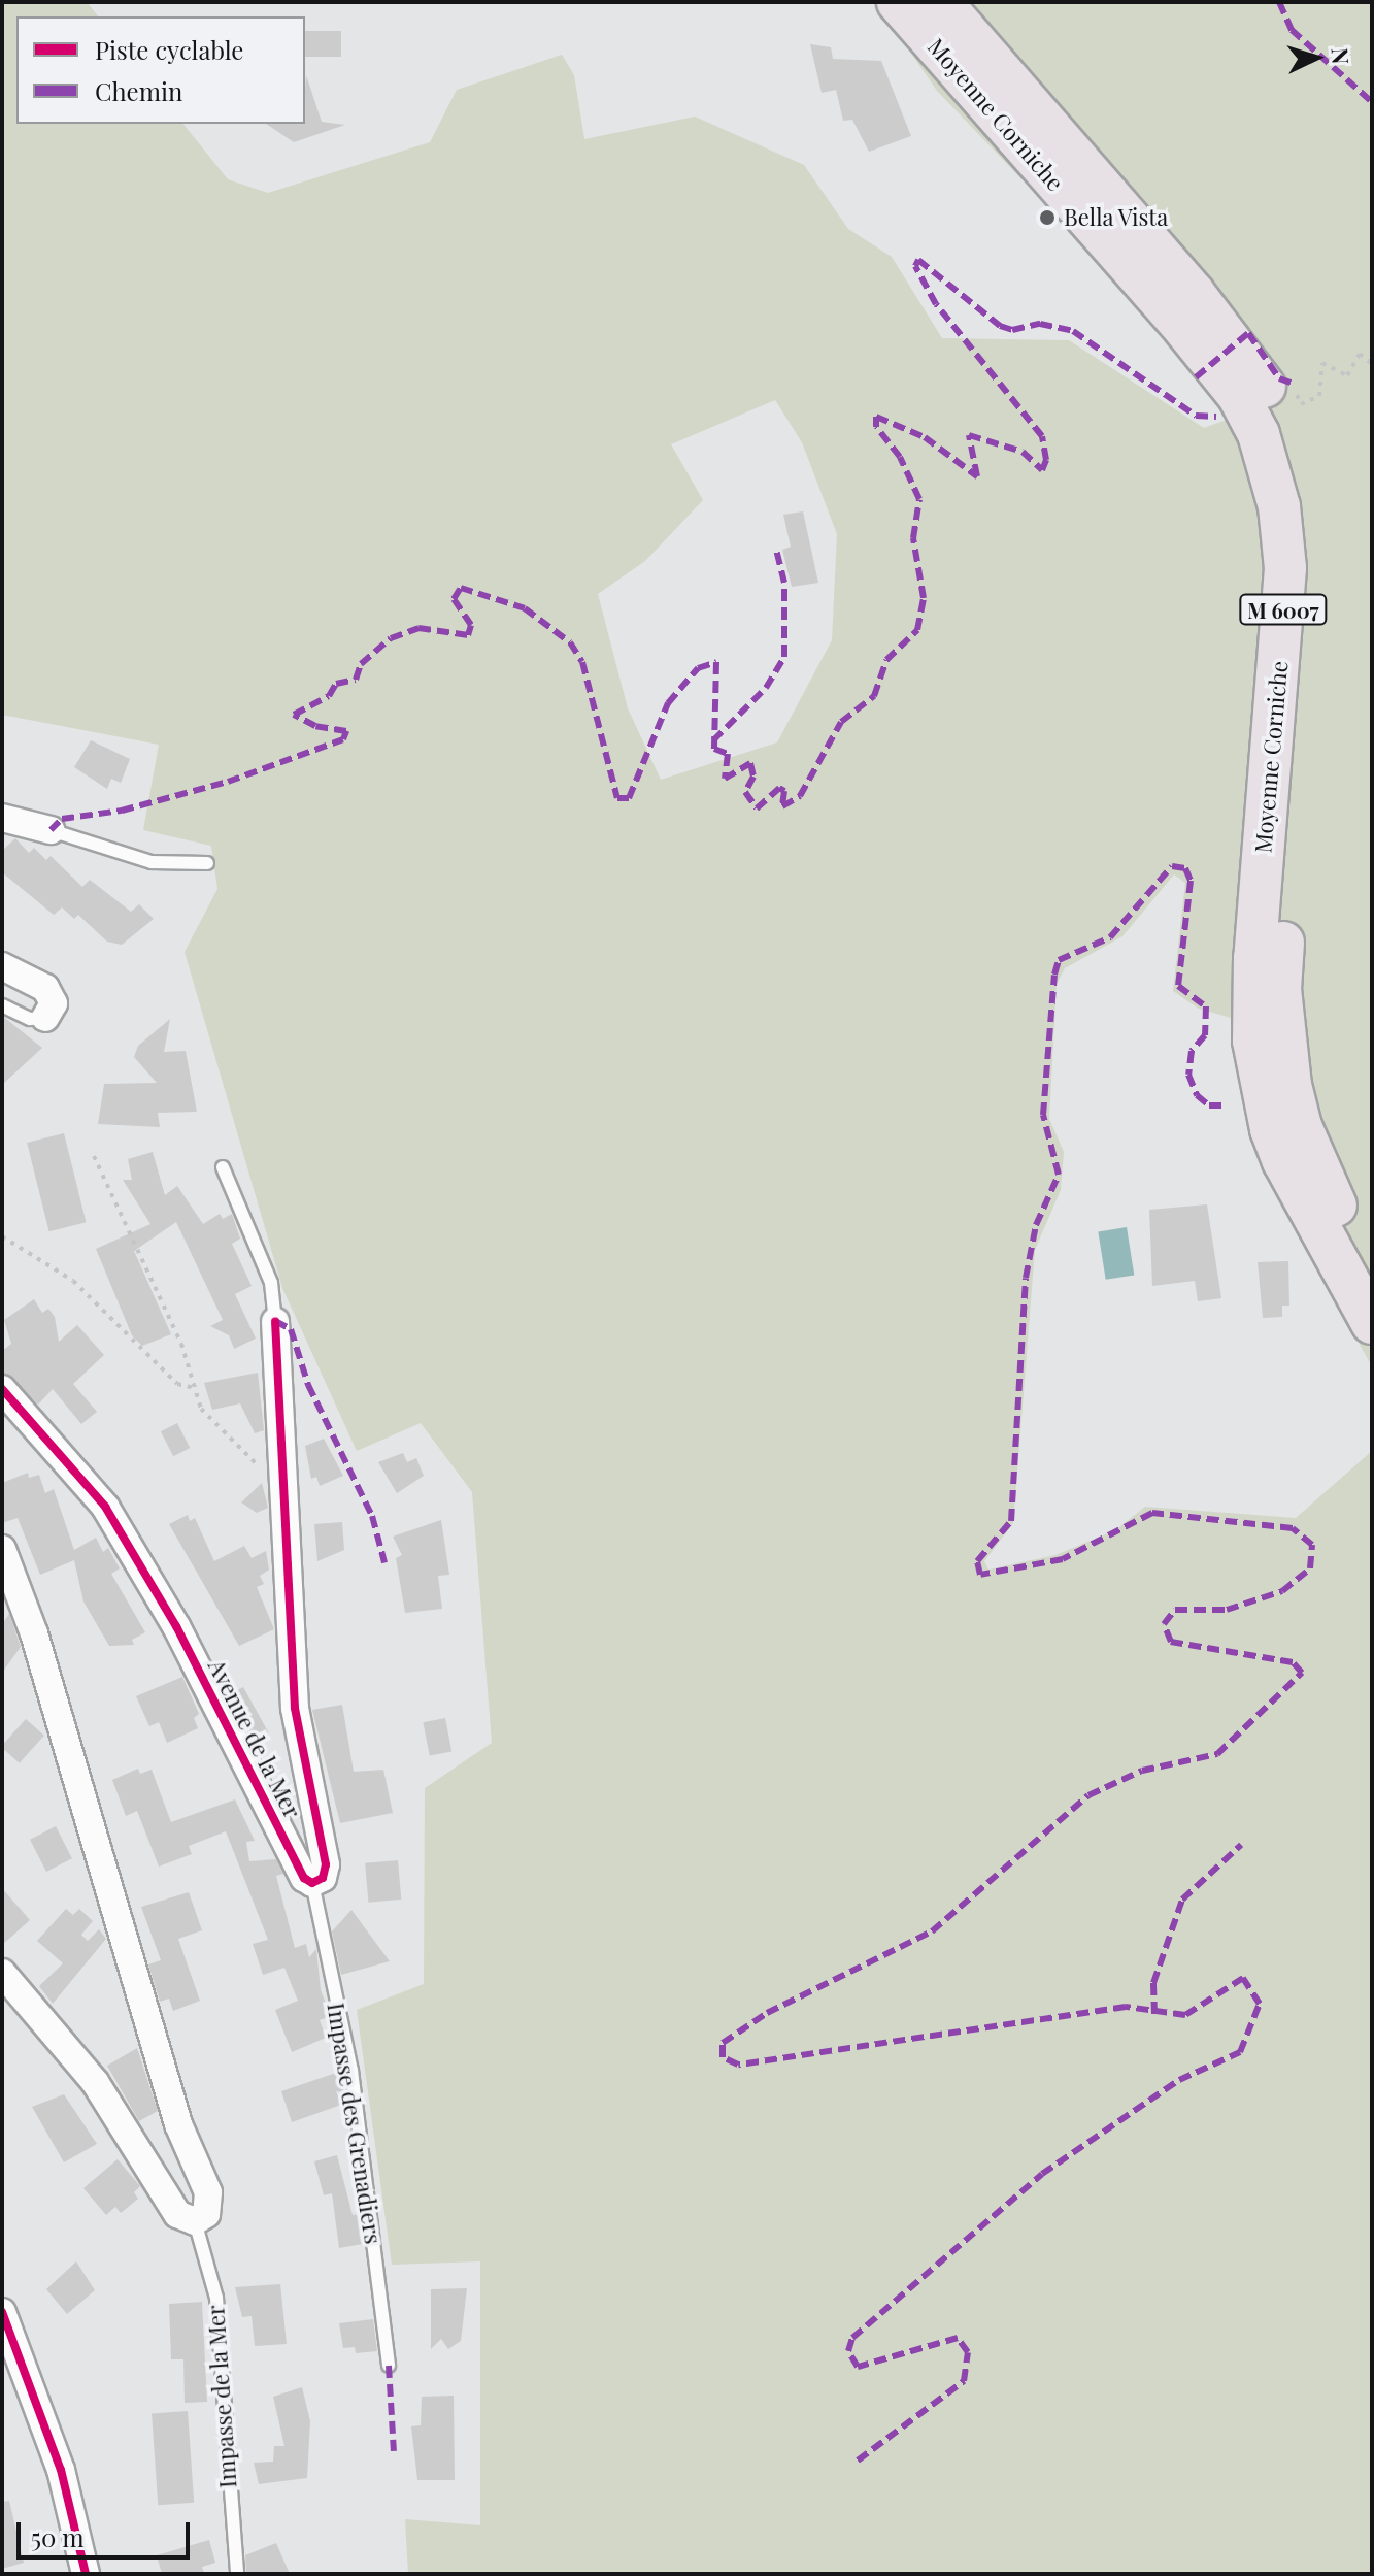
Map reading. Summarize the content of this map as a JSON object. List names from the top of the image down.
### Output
{
  "streets": {
    "main road": ["Moyenne Corniche", "M 6007"],
    "street": ["Avenue de la Mer"],
    "lane": ["Impasse des Grenadiers", "Impasse de la Mer"]
  },
  "crossings": [
    ["Avenue de la Mer", "Impasse des Grenadiers"]
  ],
  "places": ["Bella Vista"],
  "legend": ["Piste cyclable", "Chemin"],
  "scale_bar": "50 m",
  "north": "right"
}
